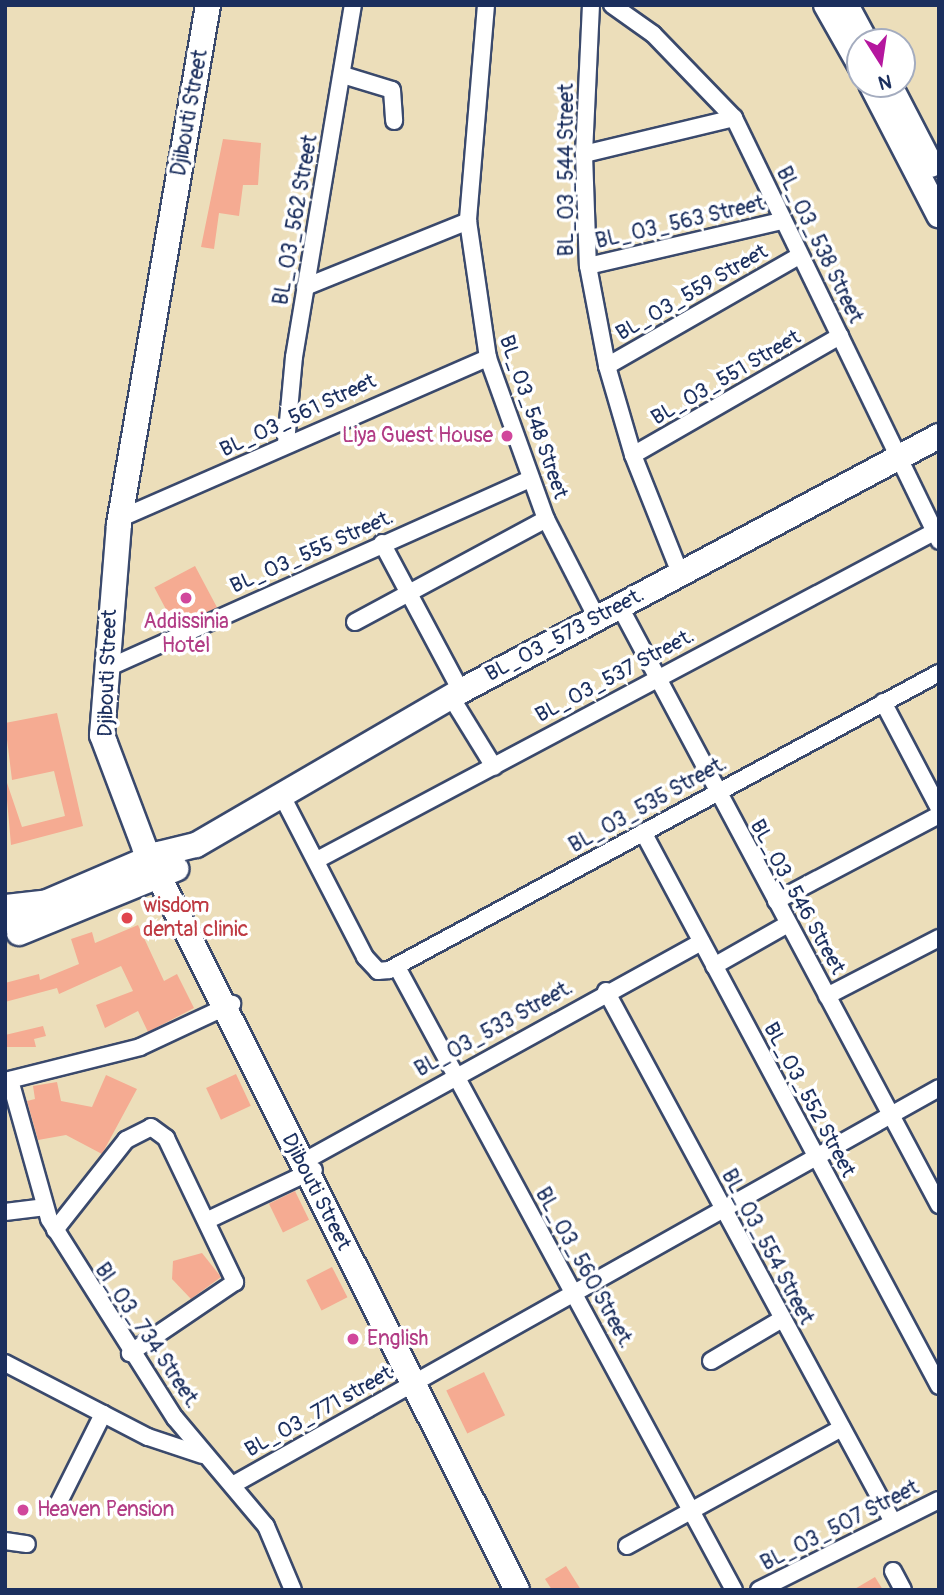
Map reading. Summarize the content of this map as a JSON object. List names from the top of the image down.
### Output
{
  "streets": {
    "main road": ["Djibouti Street", "BL_03_573 Street."],
    "street": [
      "BL_03_544 Street",
      "BL_03_562 Street",
      "BL_03_563 Street",
      "BL_03_538 Street",
      "BL_03_559 Street",
      "BL_03_551 Street",
      "BL_03_561 Street",
      "BL_03_548 Street",
      "BL_03_555 Street.",
      "BL_03_537 Street.",
      "BL_03_535 Street.",
      "BL_03_546 Street",
      "BL_03_533 Street.",
      "BL_03_552 Street",
      "BL_03_554 Street",
      "BL_03_560 Street.",
      "Bl_03_734 Street.",
      "BL_03_771 street",
      "BL_03_507 Street"
    ]
  },
  "crossings": [
    ["Djibouti Street", "BL_03_561 Street"],
    ["Djibouti Street", "BL_03_555 Street."],
    ["Djibouti Street", "BL_03_573 Street."],
    ["Djibouti Street", "BL_03_533 Street."],
    ["Djibouti Street", "BL_03_771 street"],
    ["BL_03_544 Street", "BL_03_563 Street"],
    ["BL_03_544 Street", "BL_03_559 Street"],
    ["BL_03_544 Street", "BL_03_551 Street"],
    ["BL_03_544 Street", "BL_03_573 Street."],
    ["BL_03_562 Street", "BL_03_561 Street"],
    ["BL_03_563 Street", "BL_03_538 Street"],
    ["BL_03_538 Street", "BL_03_559 Street"],
    ["BL_03_538 Street", "BL_03_551 Street"],
    ["BL_03_538 Street", "BL_03_573 Street."],
    ["BL_03_538 Street", "BL_03_537 Street."],
    ["BL_03_561 Street", "BL_03_548 Street"],
    ["BL_03_548 Street", "BL_03_555 Street."],
    ["BL_03_548 Street", "BL_03_573 Street."],
    ["BL_03_573 Street.", "BL_03_546 Street"],
    ["BL_03_537 Street.", "BL_03_535 Street."],
    ["BL_03_537 Street.", "BL_03_546 Street"],
    ["BL_03_535 Street.", "BL_03_546 Street"],
    ["BL_03_535 Street.", "BL_03_552 Street"],
    ["BL_03_535 Street.", "BL_03_560 Street."],
    ["BL_03_546 Street", "BL_03_771 street"],
    ["BL_03_533 Street.", "BL_03_552 Street"],
    ["BL_03_533 Street.", "BL_03_554 Street"],
    ["BL_03_533 Street.", "BL_03_560 Street."],
    ["BL_03_552 Street", "BL_03_771 street"],
    ["BL_03_554 Street", "BL_03_771 street"],
    ["BL_03_554 Street", "BL_03_507 Street"],
    ["BL_03_560 Street.", "BL_03_771 street"],
    ["Bl_03_734 Street.", "BL_03_771 street"]
  ],
  "places": [
    "Liya Guest House",
    "Addissinia Hotel",
    "wisdom dental clinic",
    "English",
    "Heaven Pension"
  ],
  "north": "bottom"
}
